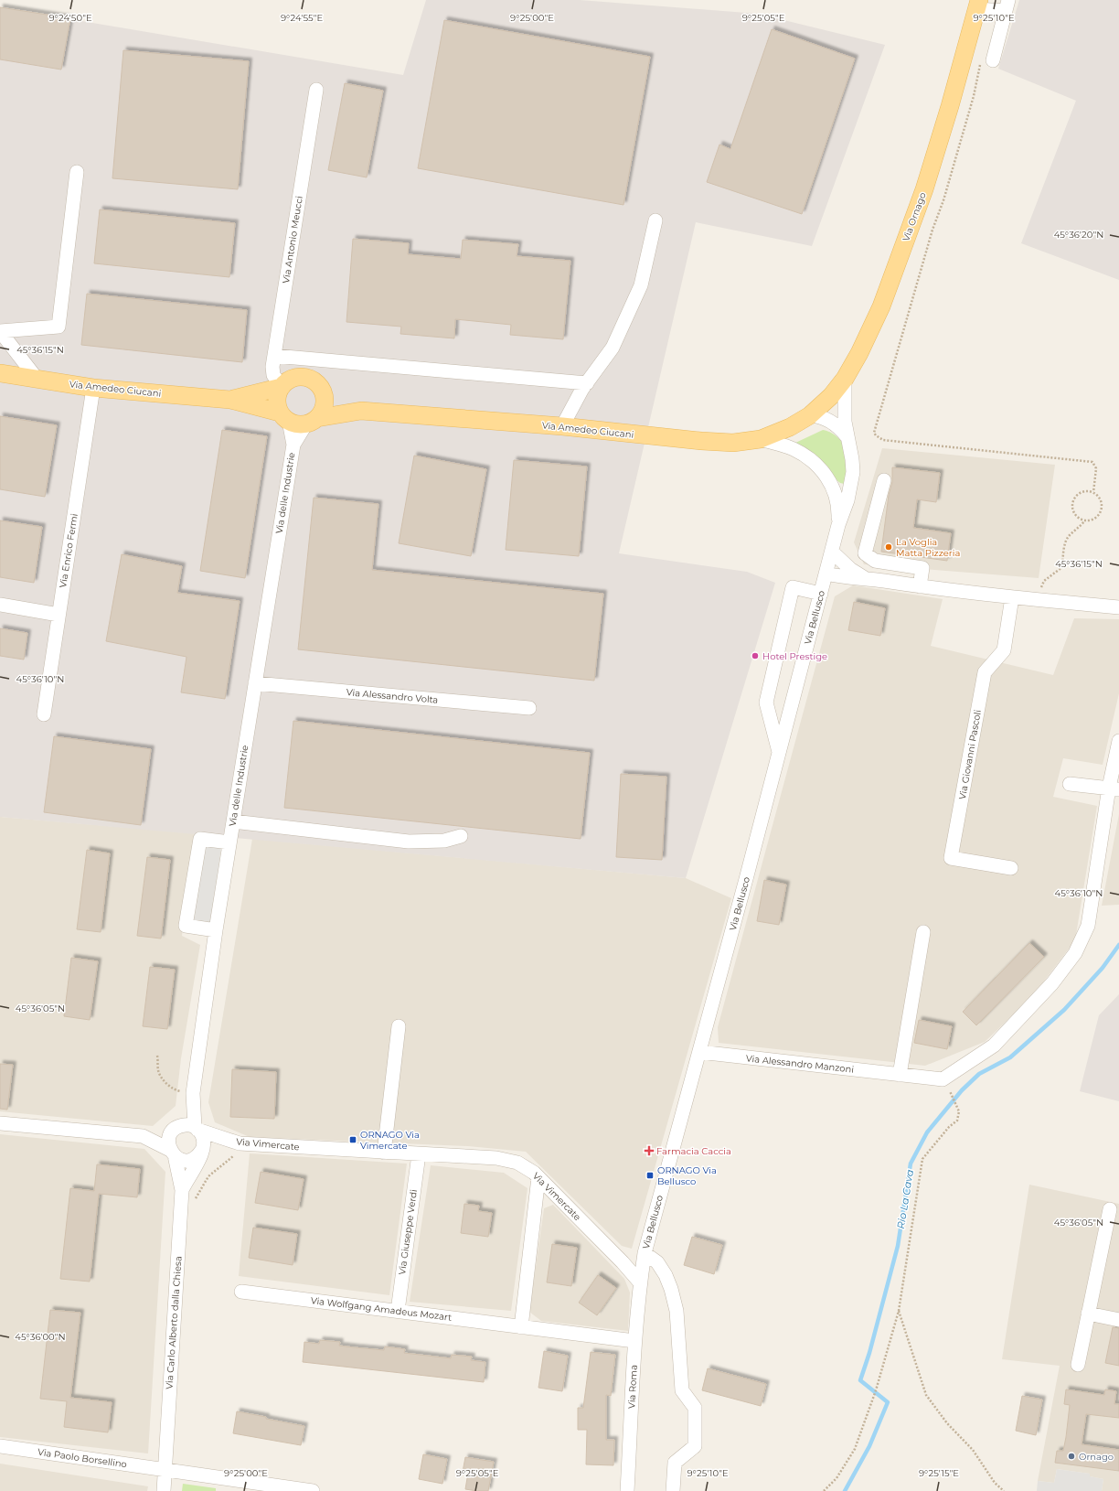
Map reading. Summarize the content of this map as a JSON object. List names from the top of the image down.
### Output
{
  "streets": {
    "main road": ["Via Ornago", "Via Amedeo Ciucani"],
    "street": [
      "Via Antonio Meucci",
      "Via delle Industrie",
      "Via Enrico Fermi",
      "Via Bellusco",
      "Via Alessandro Volta",
      "Via Giovanni Pascoli",
      "Via Alessandro Manzoni",
      "Via Vimercate",
      "Via Giuseppe Verdi",
      "Via Wolfgang Amadeus Mozart",
      "Via Carlo Alberto dalla Chiesa",
      "Via Roma",
      "Via Paolo Borsellino"
    ]
  },
  "crossings": [
    ["Via Ornago", "Via Amedeo Ciucani"],
    ["Via Ornago", "Via Bellusco"],
    ["Via Antonio Meucci", "Via Amedeo Ciucani"],
    ["Via Antonio Meucci", "Via delle Industrie"],
    ["Via Amedeo Ciucani", "Via delle Industrie"],
    ["Via Amedeo Ciucani", "Via Enrico Fermi"],
    ["Via Amedeo Ciucani", "Via Bellusco"],
    ["Via delle Industrie", "Via Alessandro Volta"],
    ["Via delle Industrie", "Via Vimercate"],
    ["Via delle Industrie", "Via Carlo Alberto dalla Chiesa"],
    ["Via Bellusco", "Via Alessandro Manzoni"],
    ["Via Bellusco", "Via Vimercate"],
    ["Via Bellusco", "Via Roma"],
    ["Via Vimercate", "Via Giuseppe Verdi"],
    ["Via Vimercate", "Via Carlo Alberto dalla Chiesa"],
    ["Via Vimercate", "Via Roma"],
    ["Via Giuseppe Verdi", "Via Wolfgang Amadeus Mozart"],
    ["Via Carlo Alberto dalla Chiesa", "Via Paolo Borsellino"]
  ],
  "water": ["Rio La Cava"],
  "places": {
    "other": ["La Voglia Matta Pizzeria", "Hotel Prestige", "Ornago"],
    "transit": ["ORNAGO Via Vimercate", "ORNAGO Via Bellusco"],
    "health": ["Farmacia Caccia"]
  },
  "coordinates": [
    "9°24'50\"E",
    "9°24'55\"E",
    "9°25'00\"E",
    "9°25'05\"E",
    "9°25'10\"E",
    "45°36'20\"N",
    "45°36'15\"N",
    "45°36'10\"N",
    "45°36'05\"N",
    "45°36'00\"N",
    "9°25'15\"E"
  ]
}
